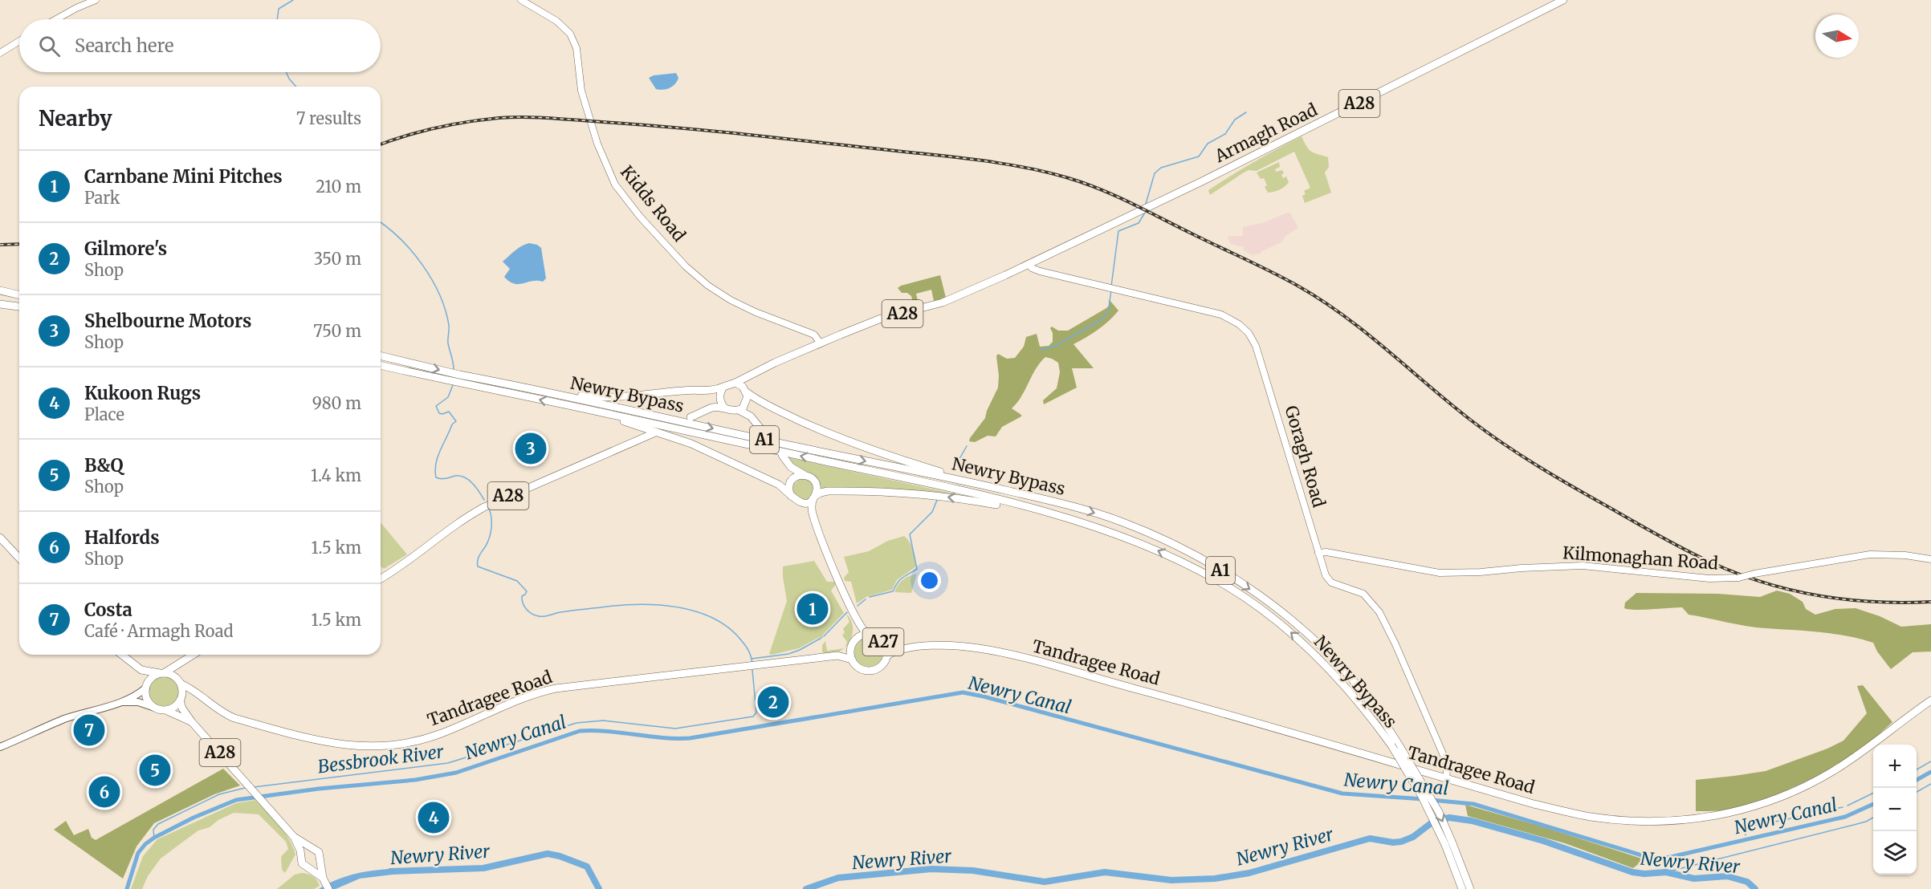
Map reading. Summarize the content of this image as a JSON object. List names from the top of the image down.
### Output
{
  "streets": {
    "highway": [
      "A28",
      "Armagh Road",
      "Newry Bypass",
      "A1",
      "A27",
      "Tandragee Road"
    ],
    "street": ["Kidds Road", "Goragh Road", "Kilmonaghan Road"]
  },
  "crossings": [
    ["A28", "Armagh Road"],
    ["A28", "Kidds Road"],
    ["Armagh Road", "Kidds Road"],
    ["Armagh Road", "Goragh Road"],
    ["Goragh Road", "Kilmonaghan Road"],
    ["Goragh Road", "Tandragee Road"],
    ["A27", "Tandragee Road"]
  ],
  "water": ["Newry Canal", "Bessbrook River", "Newry River"],
  "north": "right",
  "page": {
    "search": "Search here",
    "heading": ["Nearby", "7 results"],
    "list": [
      {
        "mark": "1",
        "name": "Carnbane Mini Pitches",
        "note": "Park",
        "value": "210 m"
      },
      {
        "mark": "2",
        "name": "Gilmore's",
        "note": "Shop",
        "value": "350 m"
      },
      {
        "mark": "3",
        "name": "Shelbourne Motors",
        "note": "Shop",
        "value": "750 m"
      },
      {
        "mark": "4",
        "name": "Kukoon Rugs",
        "note": "Place",
        "value": "980 m"
      },
      {
        "mark": "5",
        "name": "B&Q",
        "note": "Shop",
        "value": "1.4 km"
      },
      {
        "mark": "6",
        "name": "Halfords",
        "note": "Shop",
        "value": "1.5 km"
      },
      {
        "mark": "7",
        "name": "Costa",
        "note": "Café · Armagh Road",
        "value": "1.5 km"
      }
    ],
    "pins": [
      "3",
      "1",
      "2",
      "7",
      "5",
      "6",
      "4"
    ],
    "map_buttons": ["+", "−"]
  }
}
